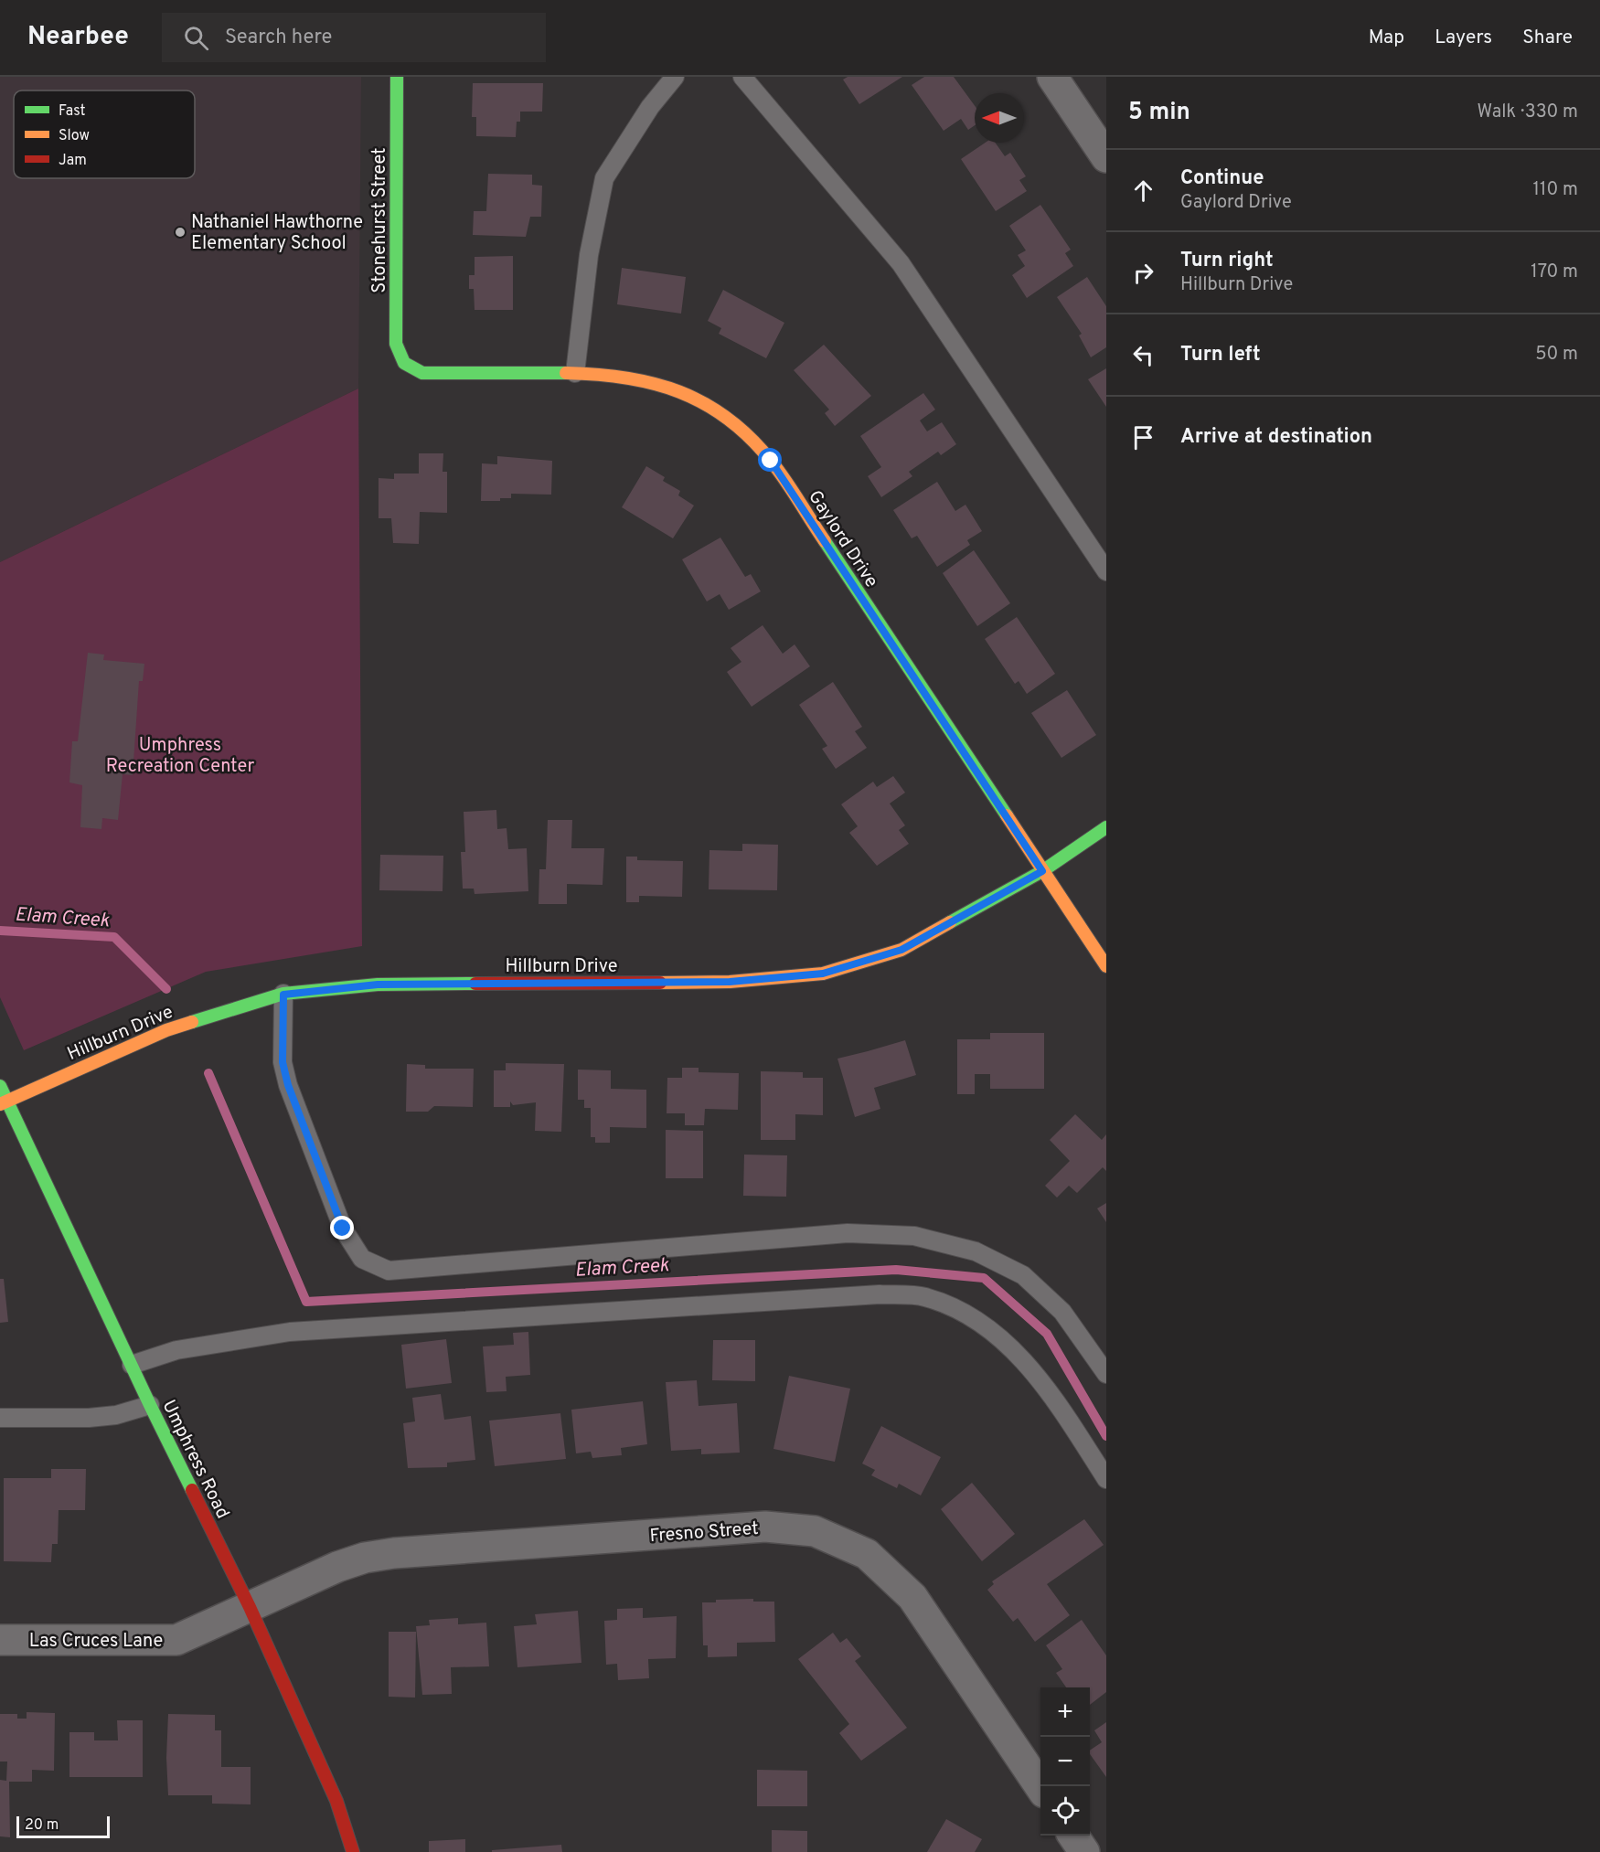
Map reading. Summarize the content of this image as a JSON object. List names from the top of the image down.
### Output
{
  "streets": {
    "street": [
      "Stonehurst Street",
      "Gaylord Drive",
      "Hillburn Drive",
      "Umphress Road",
      "Fresno Street",
      "Las Cruces Lane"
    ]
  },
  "crossings": [
    ["Stonehurst Street", "Gaylord Drive"],
    ["Gaylord Drive", "Hillburn Drive"],
    ["Hillburn Drive", "Umphress Road"],
    ["Umphress Road", "Fresno Street"],
    ["Umphress Road", "Las Cruces Lane"],
    ["Fresno Street", "Las Cruces Lane"]
  ],
  "water": ["Elam Creek"],
  "parks": ["Umphress Recreation Center"],
  "places": ["Nathaniel Hawthorne Elementary School"],
  "legend": ["Fast", "Slow", "Jam"],
  "scale_bar": "20 m",
  "north": "left",
  "page": {
    "header": "Nearbee",
    "search": "Search here",
    "nav": ["Map", "Layers", "Share"],
    "heading": ["5 min", "Walk · 330 m"],
    "list": [
      ["Continue", "Gaylord Drive", "110 m"],
      ["Turn right", "Hillburn Drive", "170 m"],
      ["Turn left", "50 m"],
      "Arrive at destination"
    ],
    "map_buttons": ["+", "−"],
    "scale": "20 m"
  }
}
